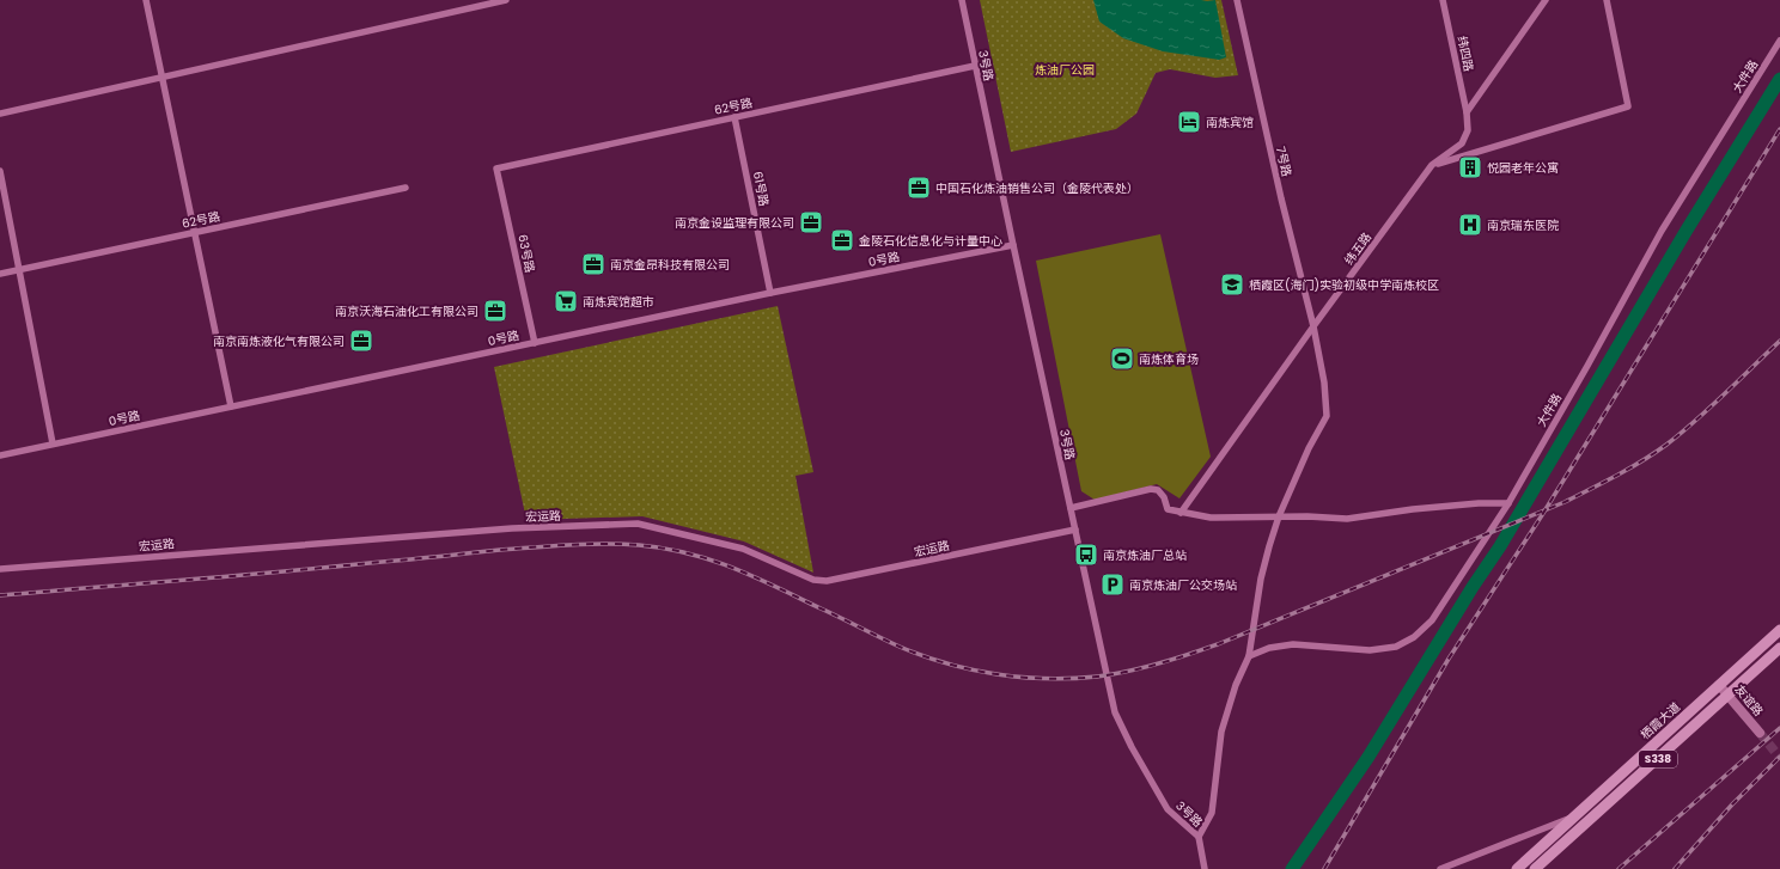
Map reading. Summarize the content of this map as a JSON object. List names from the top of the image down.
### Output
{
  "streets": {
    "main road": ["栖霞大道", "S338"],
    "street": [
      "纬四路",
      "3号路",
      "大件路",
      "62号路",
      "7号路",
      "61号路",
      "纬五路",
      "63号路",
      "0号路",
      "宏运路",
      "友谊路"
    ]
  },
  "crossings": [
    ["纬四路", "纬五路"],
    ["3号路", "62号路"],
    ["3号路", "7号路"],
    ["3号路", "0号路"],
    ["3号路", "宏运路"],
    ["大件路", "7号路"],
    ["62号路", "61号路"],
    ["62号路", "63号路"],
    ["7号路", "纬五路"],
    ["61号路", "0号路"],
    ["63号路", "0号路"],
    ["友谊路", "栖霞大道"],
    ["友谊路", "S338"]
  ],
  "parks": ["炼油厂公园"],
  "places": {
    "hotel": ["南炼宾馆"],
    "building": ["悦园老年公寓"],
    "office": [
      "中国石化炼油销售公司（金陵代表处）",
      "南京金设监理有限公司",
      "金陵石化信息化与计量中心",
      "南京金昂科技有限公司",
      "南京沃海石油化工有限公司",
      "南京南炼液化气有限公司"
    ],
    "hospital": ["南京瑞东医院"],
    "school or university": ["栖霞区(海门)实验初级中学南炼校区"],
    "supermarket": ["南炼宾馆超市"],
    "sports": ["南炼体育场"],
    "bus stop": ["南京炼油厂总站"],
    "parking": ["南京炼油厂公交场站"]
  }
}
